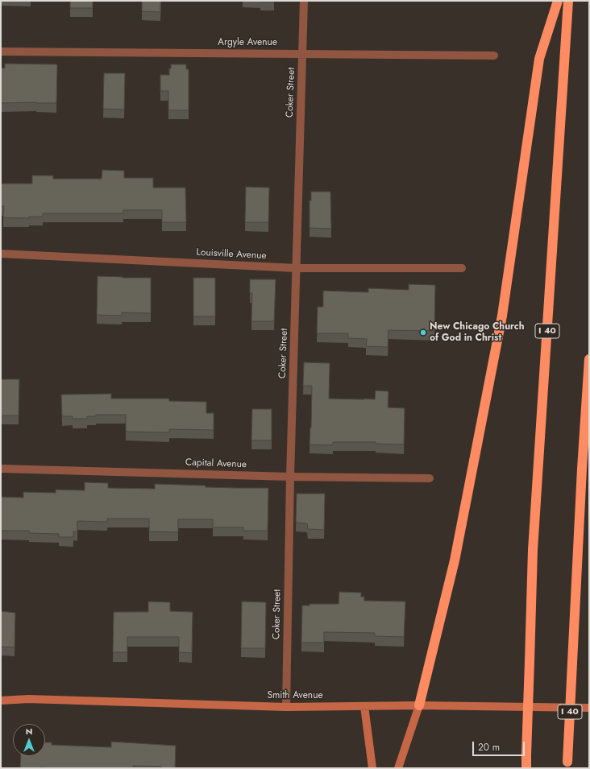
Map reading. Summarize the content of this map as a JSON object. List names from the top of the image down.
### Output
{
  "streets": {
    "highway": ["I 40"],
    "main road": ["Smith Avenue"],
    "street": [
      "Argyle Avenue",
      "Coker Street",
      "Louisville Avenue",
      "Capital Avenue"
    ]
  },
  "crossings": [
    ["Argyle Avenue", "Coker Street"],
    ["Coker Street", "Louisville Avenue"],
    ["Coker Street", "Capital Avenue"],
    ["Coker Street", "Smith Avenue"]
  ],
  "places": ["New Chicago Church of God in Christ"],
  "scale_bar": "20 m",
  "north": "top"
}
